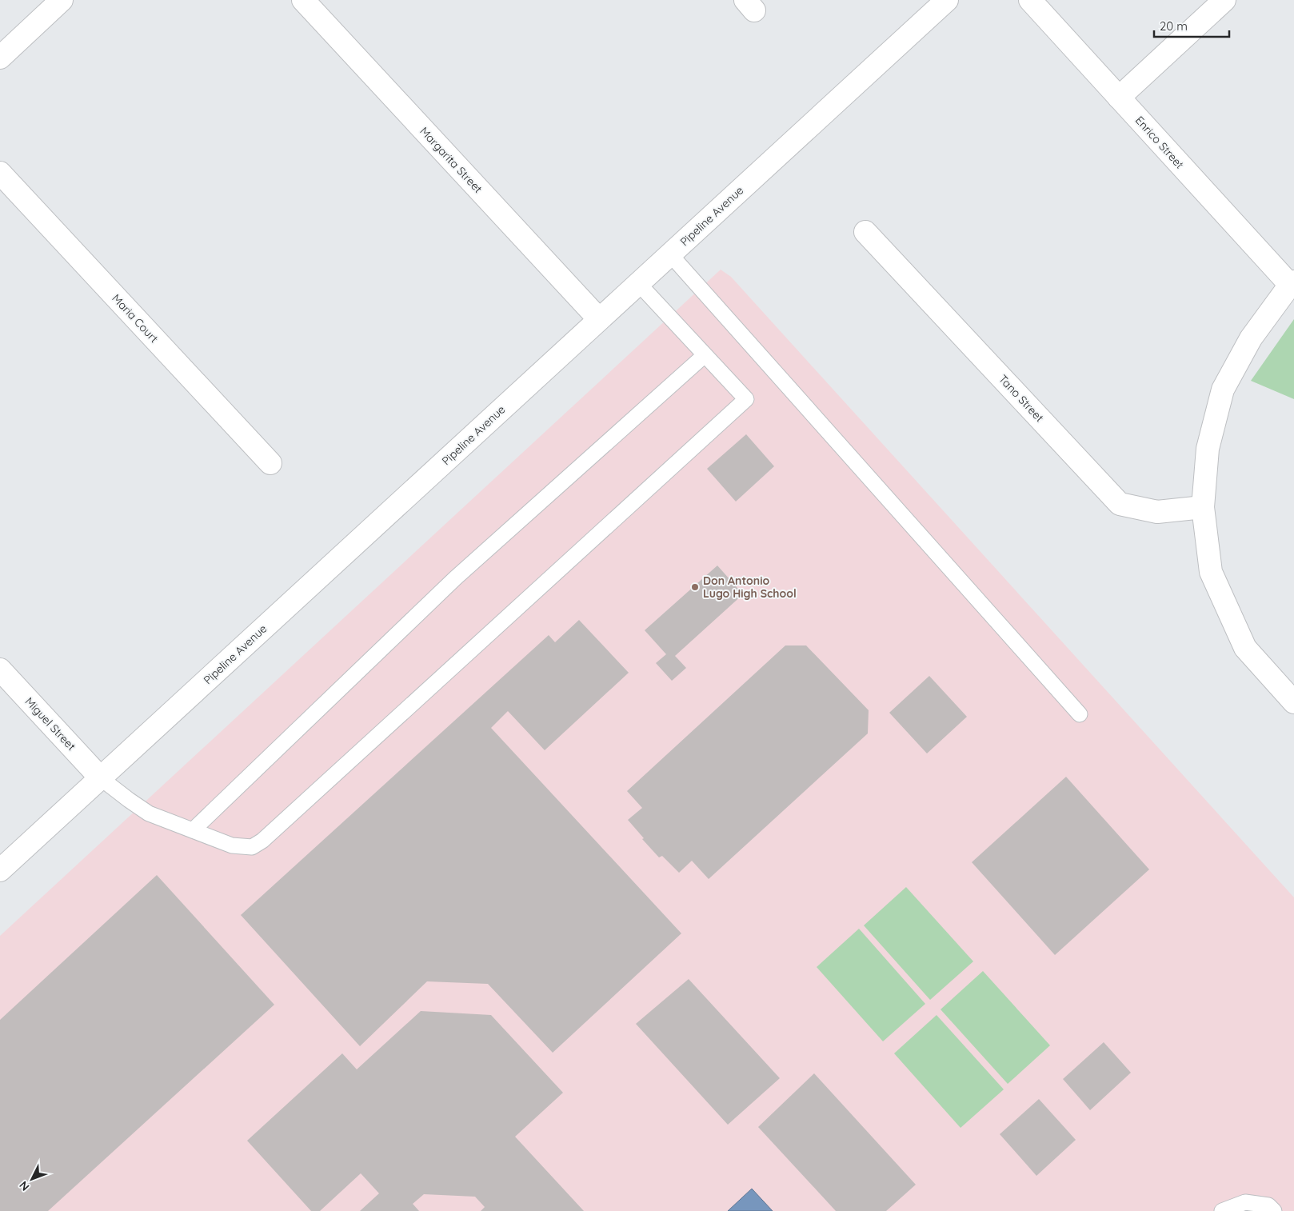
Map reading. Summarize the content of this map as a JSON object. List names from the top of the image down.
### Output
{
  "streets": {
    "street": [
      "Enrico Street",
      "Margarita Street",
      "Pipeline Avenue",
      "Maria Court",
      "Tano Street",
      "Miguel Street"
    ]
  },
  "crossings": [
    ["Margarita Street", "Pipeline Avenue"],
    ["Pipeline Avenue", "Miguel Street"]
  ],
  "places": ["Don Antonio Lugo High School"],
  "scale_bar": "20 m",
  "north": "bottom left"
}
